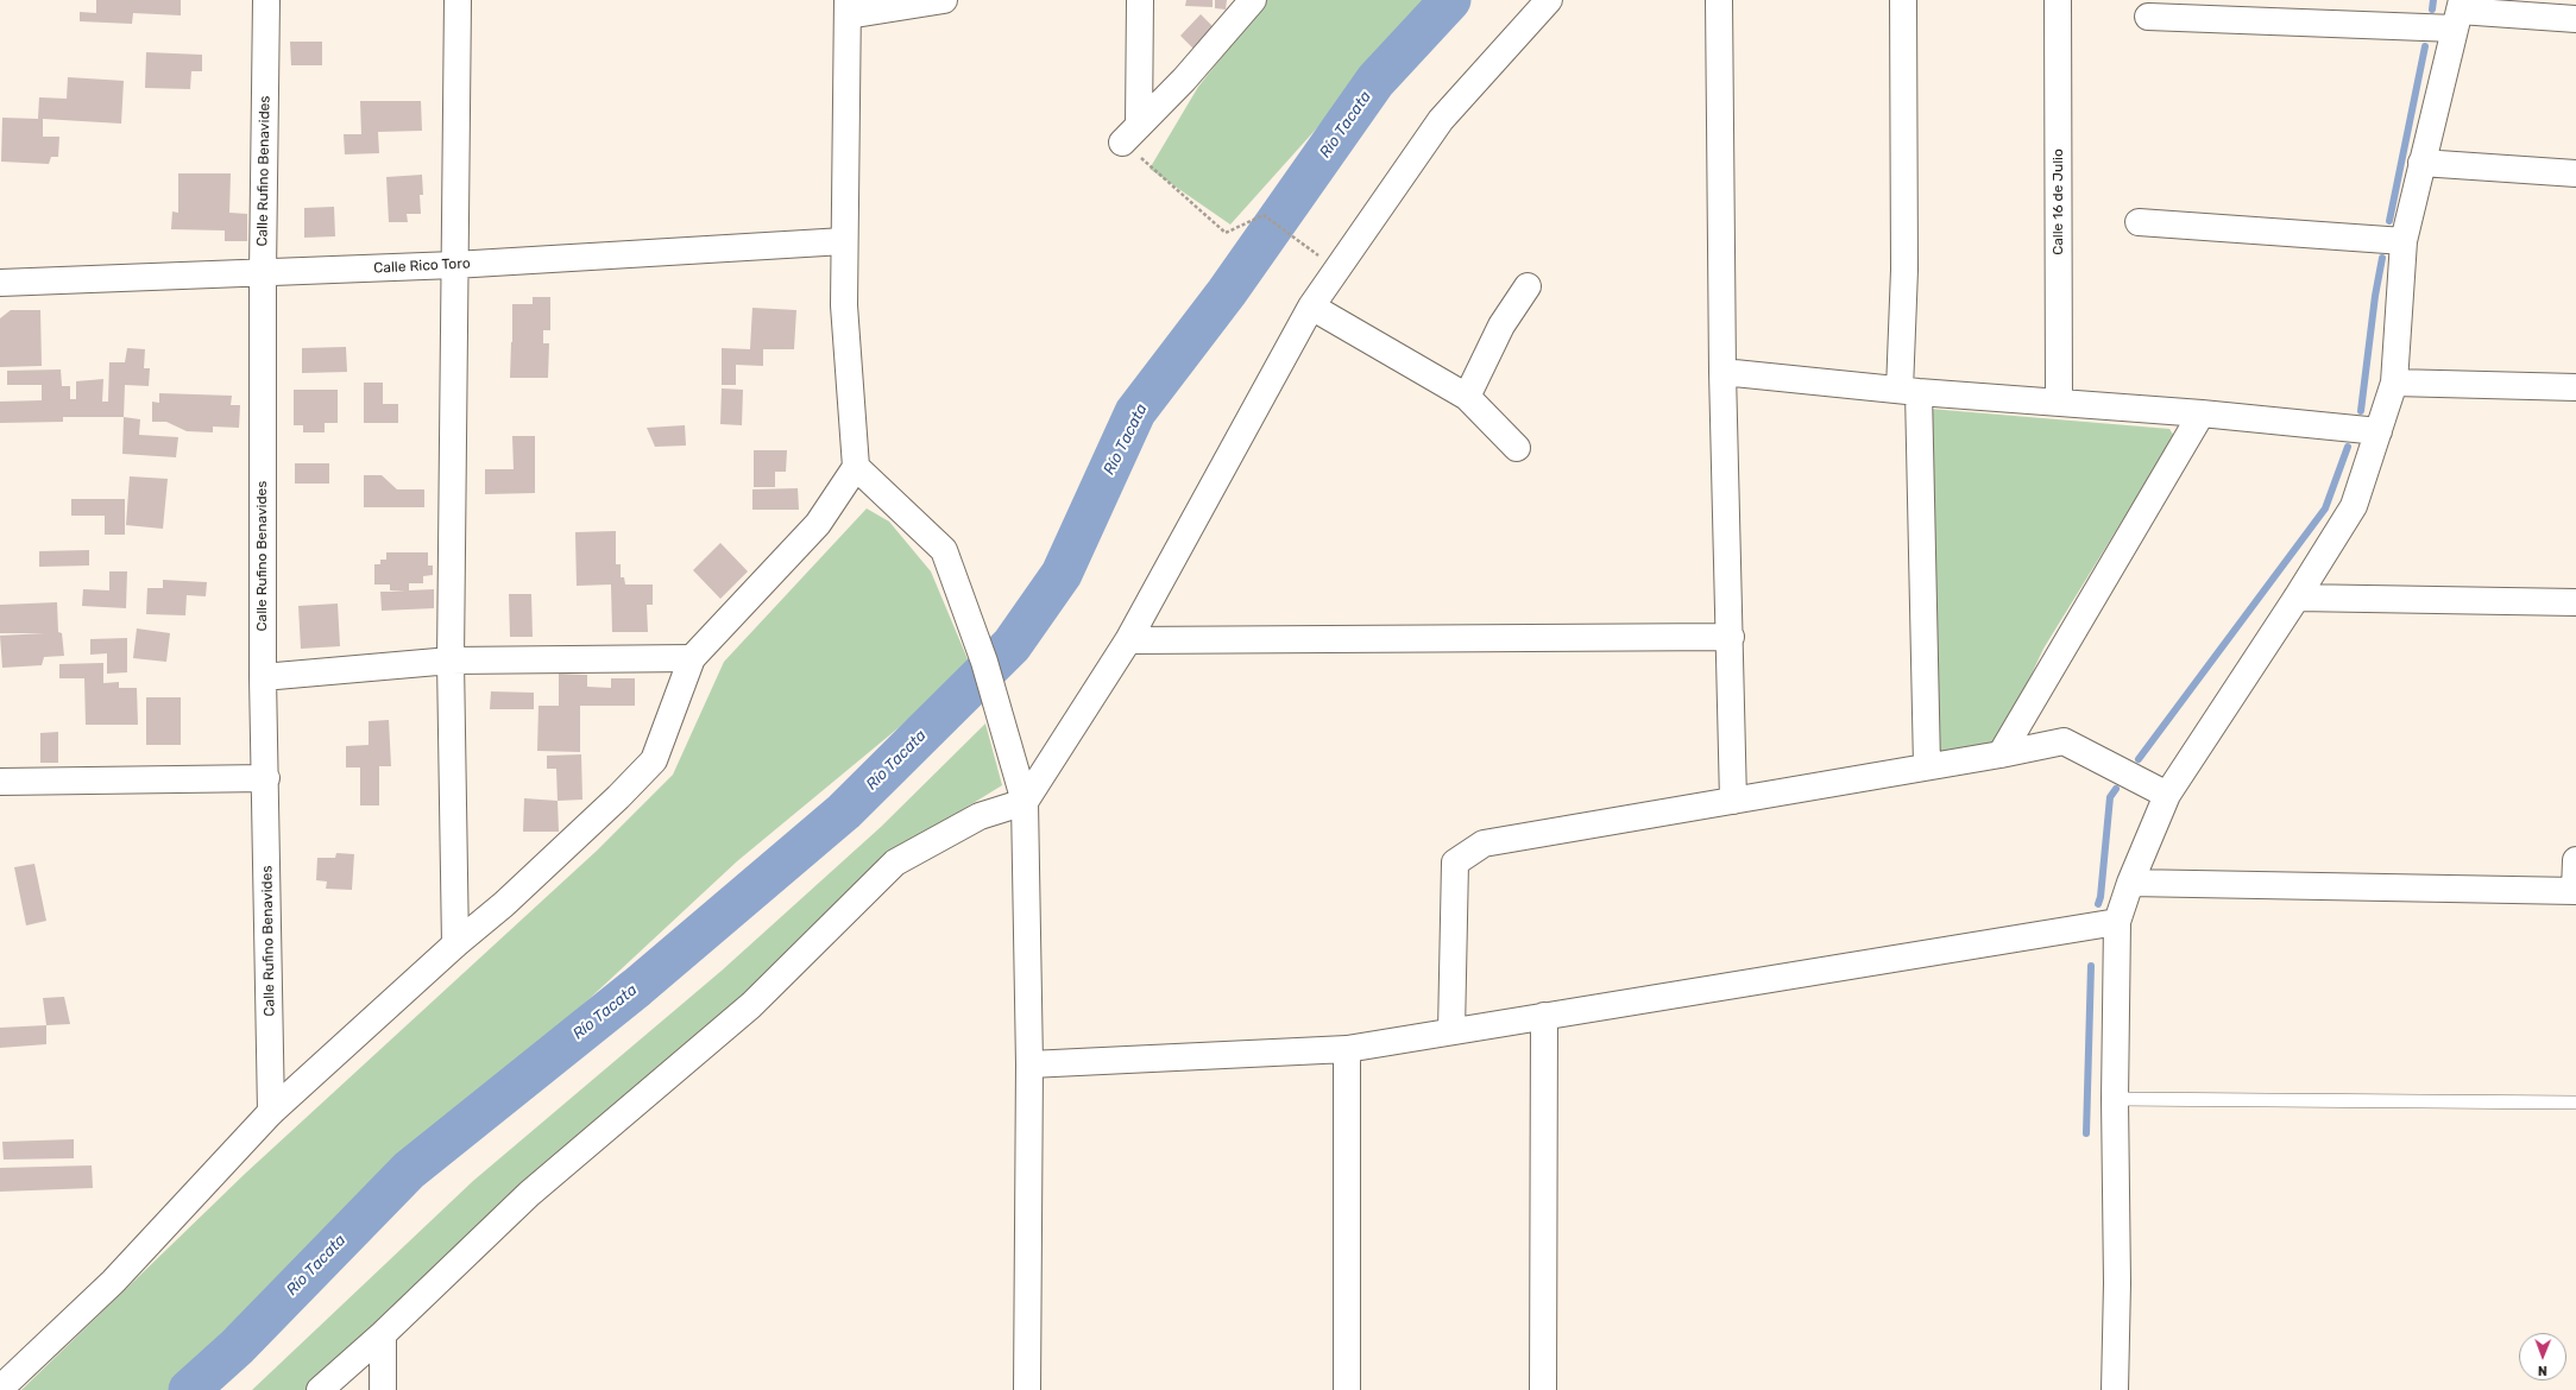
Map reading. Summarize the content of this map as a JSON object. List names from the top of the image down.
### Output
{
  "streets": {
    "street": ["Calle Rufino Benavides", "Calle 16 de Julio", "Calle Rico Toro"]
  },
  "crossings": [
    ["Calle Rufino Benavides", "Calle Rico Toro"]
  ],
  "water": ["Río Tacata"],
  "north": "bottom"
}
